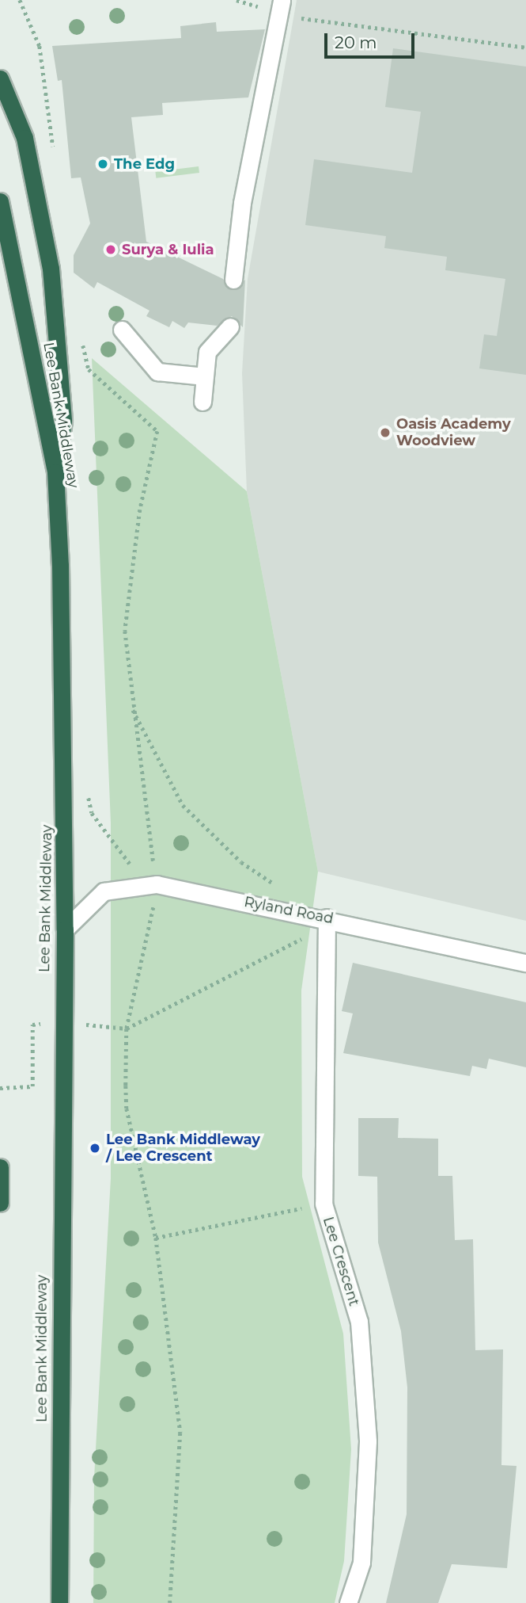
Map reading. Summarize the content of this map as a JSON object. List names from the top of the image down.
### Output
{
  "streets": {
    "highway": ["Lee Bank Middleway"],
    "street": ["Ryland Road", "Lee Crescent"]
  },
  "crossings": [
    ["Lee Bank Middleway", "Ryland Road"],
    ["Ryland Road", "Lee Crescent"]
  ],
  "places": [
    "The Edg",
    "Surya & Iulia",
    "Oasis Academy Woodview",
    "Lee Bank Middleway / Lee Crescent"
  ],
  "scale_bar": "20 m"
}
